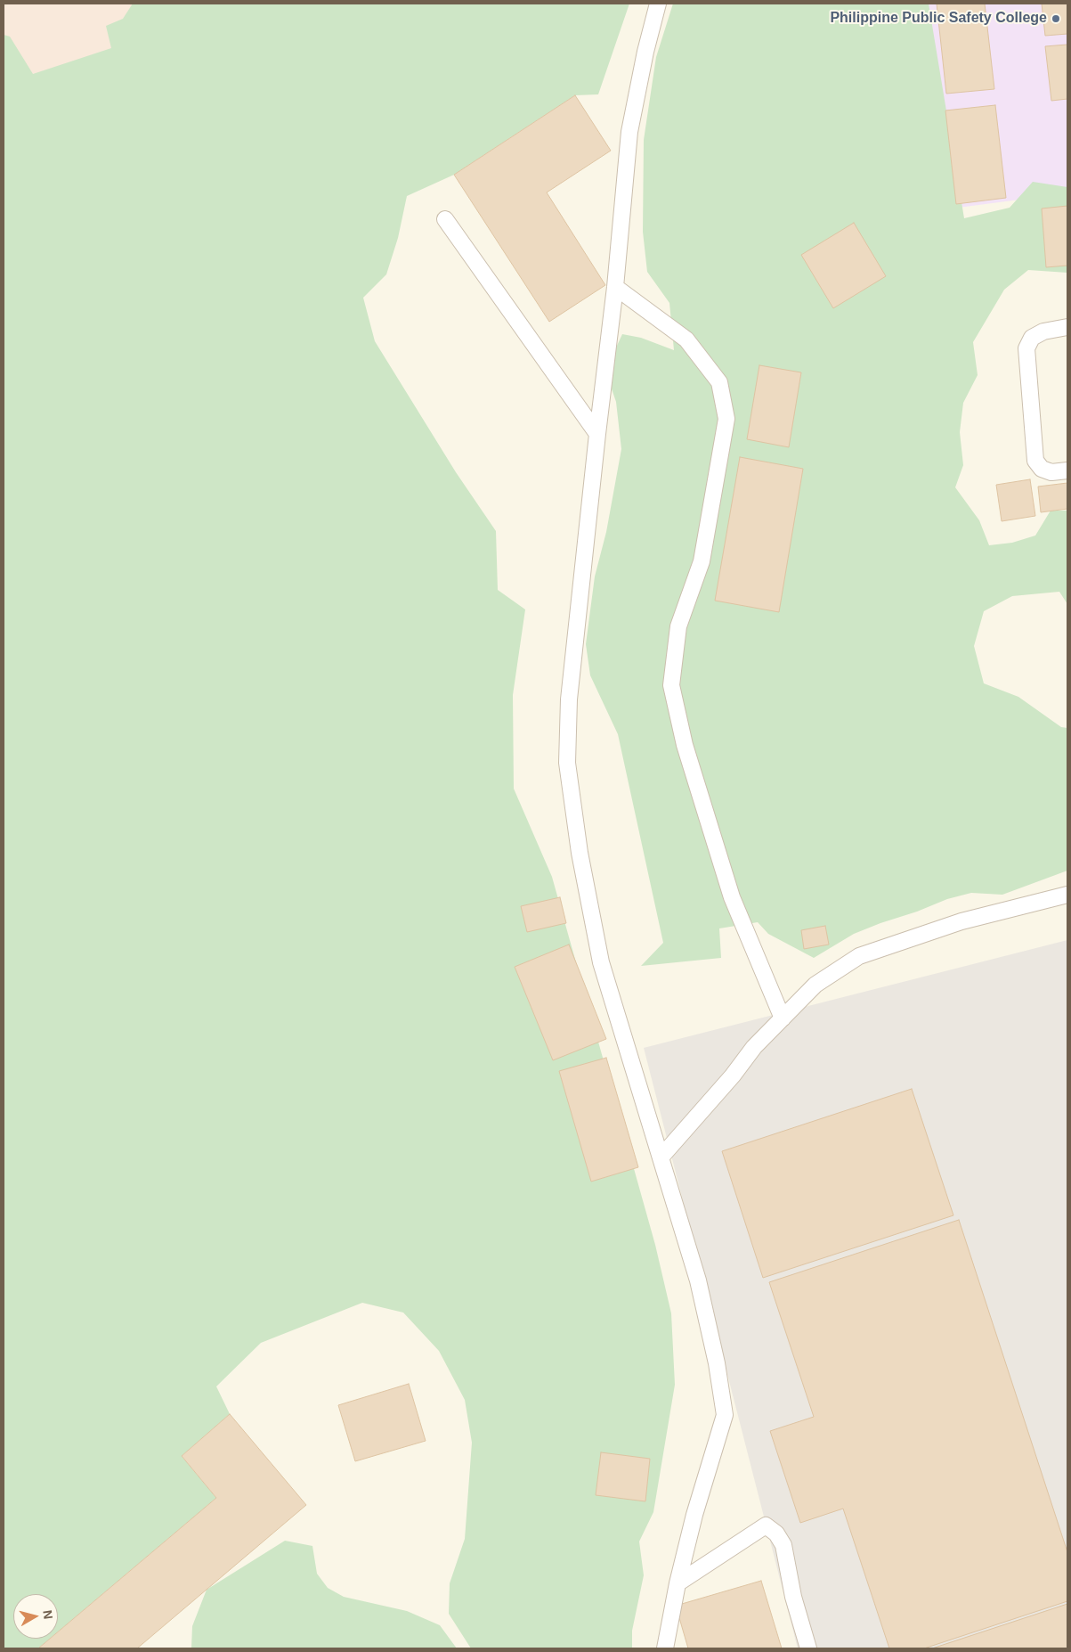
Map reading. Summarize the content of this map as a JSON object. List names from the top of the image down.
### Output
{
  "places": ["Philippine Public Safety College"],
  "north": "right"
}
